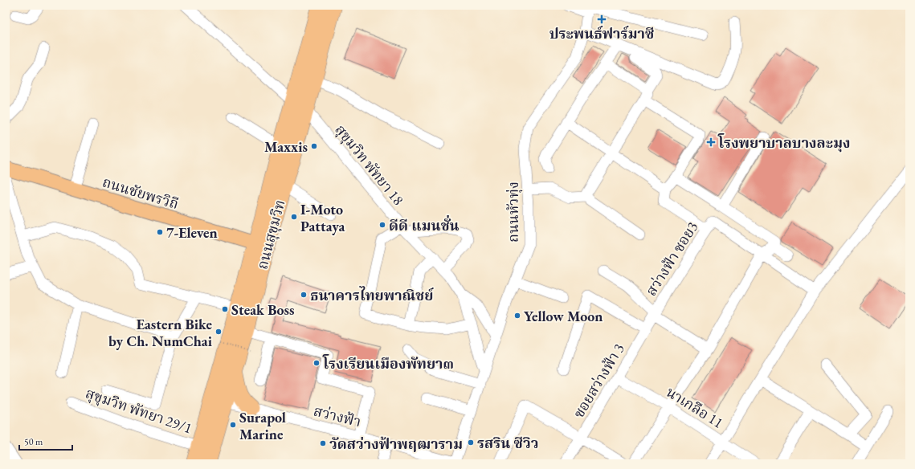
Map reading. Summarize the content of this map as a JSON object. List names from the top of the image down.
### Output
{
  "streets": {
    "highway": ["ถนนสุขุมวิท"],
    "main road": ["ถนนชัยพรวิถี"],
    "street": [
      "สุขุมวิท พัทยา 18",
      "ถนนหัวทุ่ง",
      "สว่างฟ้า ซอย3",
      "ซอยสว่างฟ้า 3",
      "นาเกลือ 11",
      "สุขุมวิท พัทยา 29/1",
      "สว่างฟ้า"
    ]
  },
  "crossings": [
    ["สุขุมวิท พัทยา 18", "ถนนหัวทุ่ง"],
    ["สุขุมวิท พัทยา 18", "ถนนสุขุมวิท"],
    ["ถนนชัยพรวิถี", "ถนนสุขุมวิท"],
    ["ถนนหัวทุ่ง", "สว่างฟ้า"],
    ["ถนนสุขุมวิท", "สุขุมวิท พัทยา 29/1"],
    ["ถนนสุขุมวิท", "สว่างฟ้า"],
    ["สว่างฟ้า ซอย3", "ซอยสว่างฟ้า 3"],
    ["ซอยสว่างฟ้า 3", "นาเกลือ 11"]
  ],
  "places": {
    "health": ["ประพนธ์ฟาร์มาซี", "โรงพยาบาลบางละมุง"],
    "other": [
      "Maxxis",
      "I-Moto Pattaya",
      "ดีดี แมนชั่น",
      "7-Eleven",
      "ธนาคารไทยพาณิชย์",
      "Steak Boss",
      "Yellow Moon",
      "Eastern Bike by Ch. NumChai",
      "โรงเรียนเมืองพัทยา๓",
      "Surapol Marine",
      "รสริน ซีวิว",
      "วัดสว่างฟ้าพฤฒาราม"
    ]
  },
  "scale_bar": "50 m"
}
